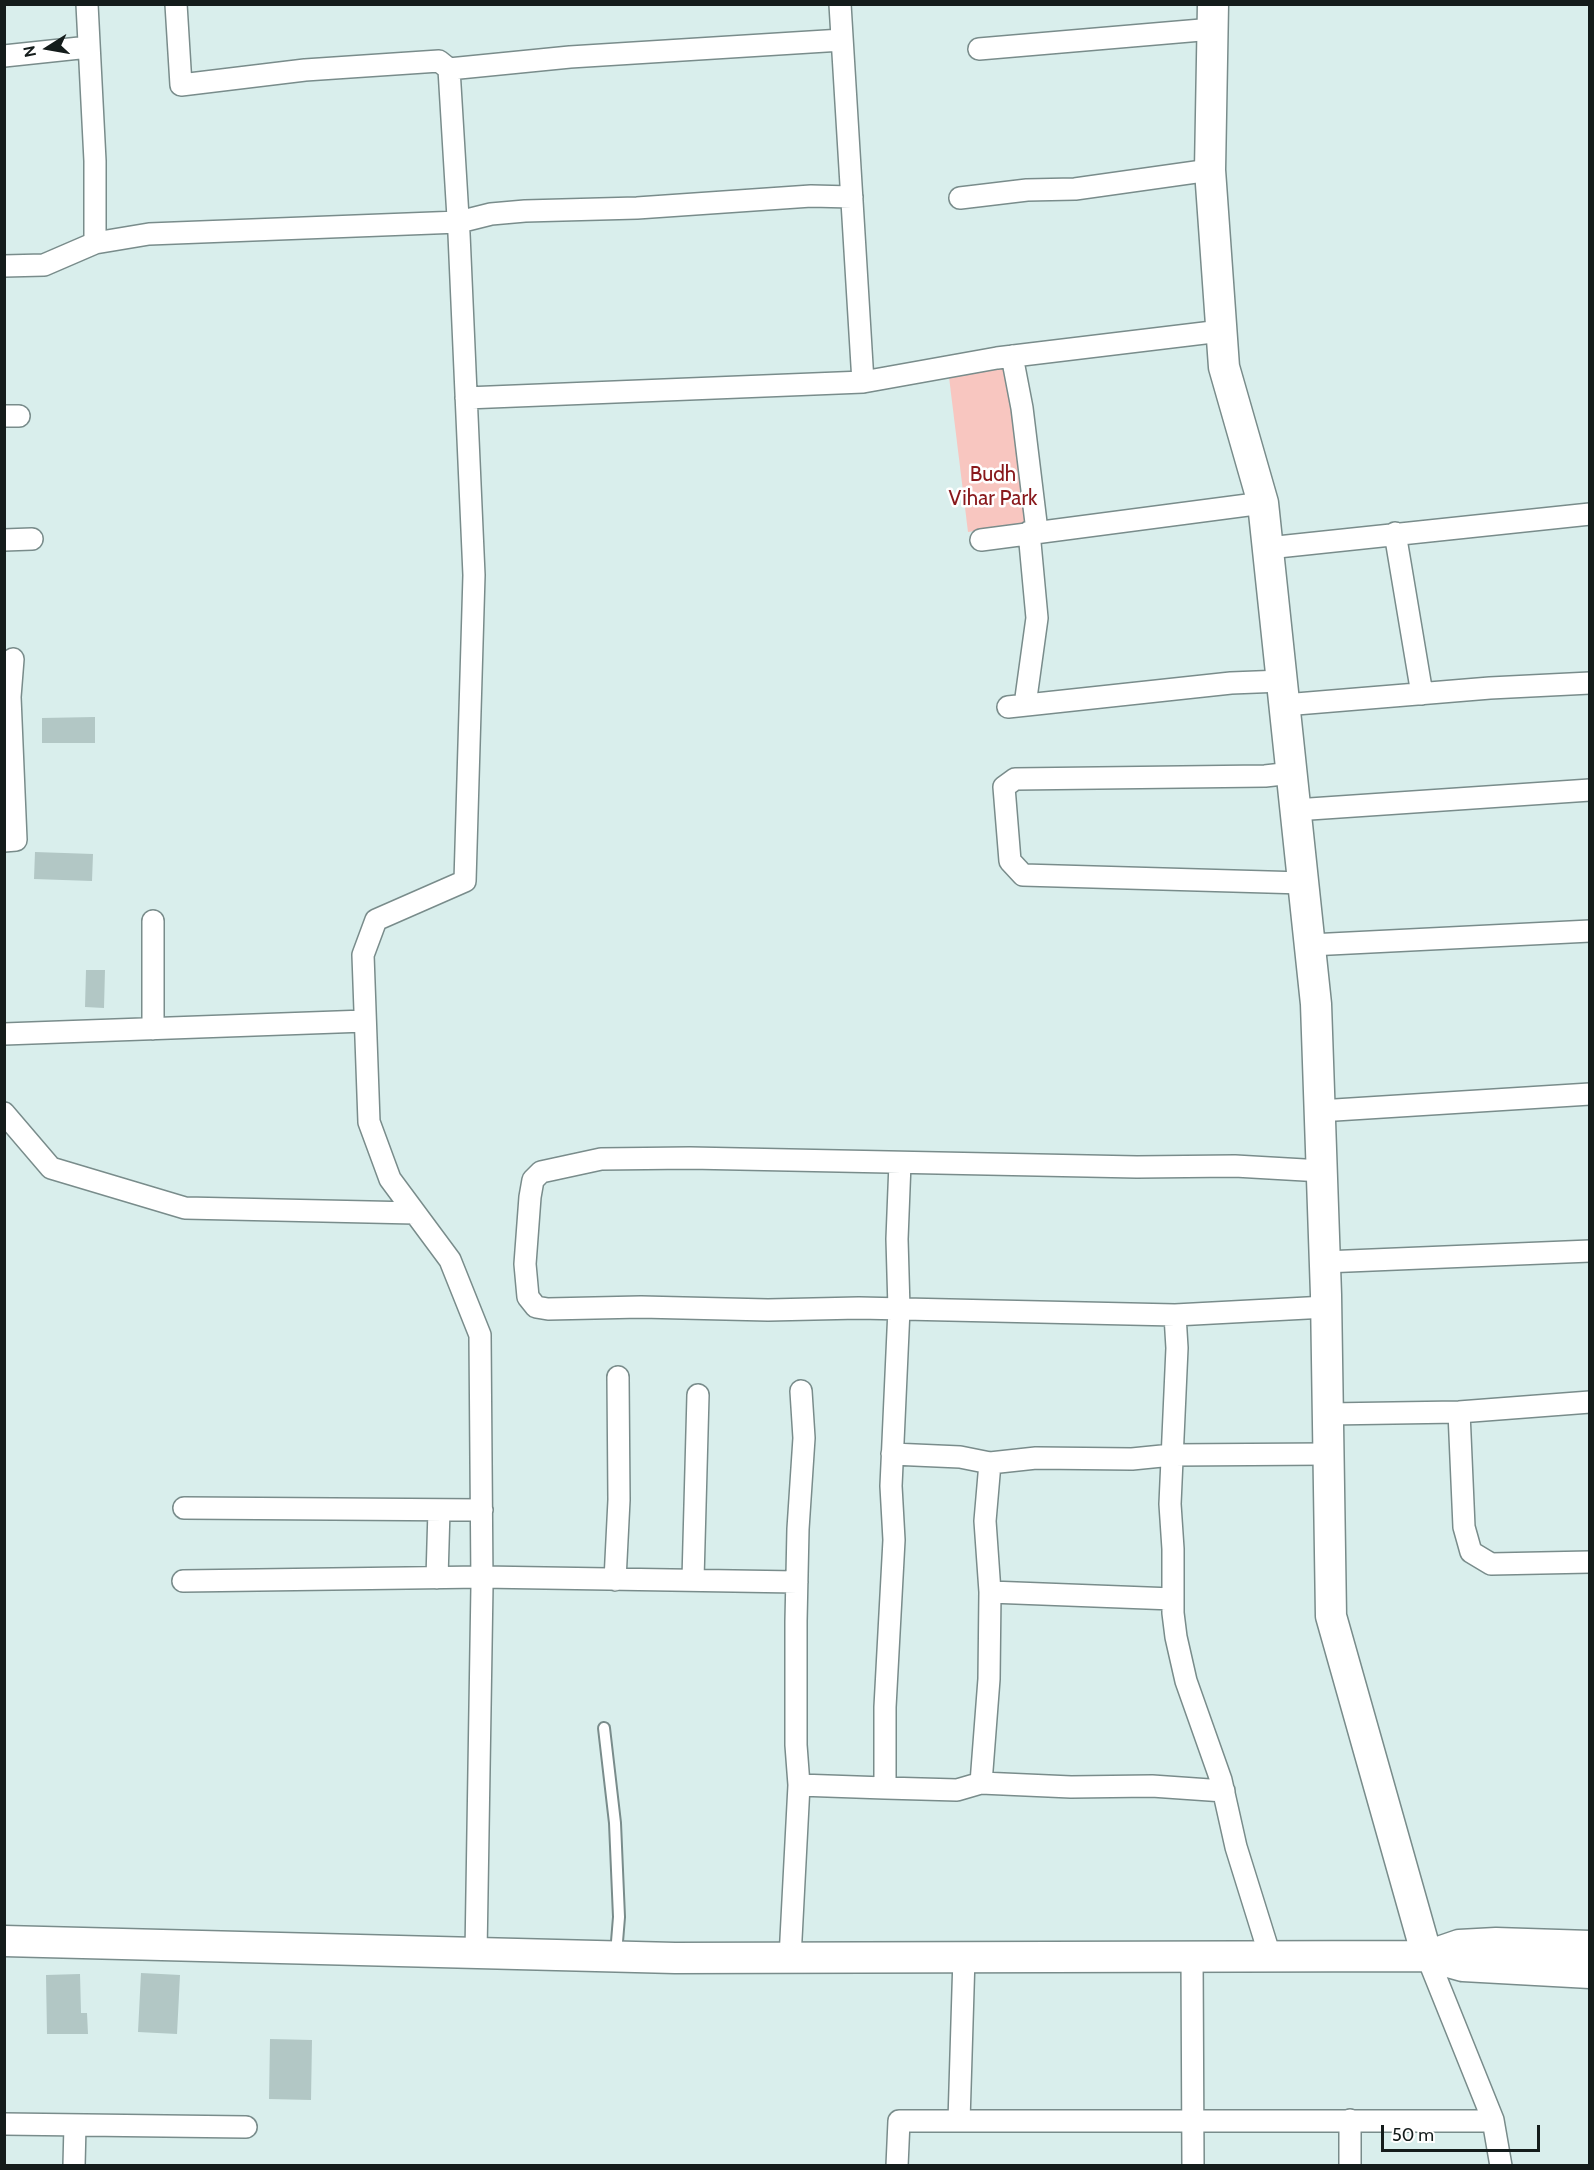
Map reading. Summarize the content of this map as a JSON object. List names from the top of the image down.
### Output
{
  "parks": ["Budh Vihar Park"],
  "scale_bar": "50 m",
  "north": "left"
}
